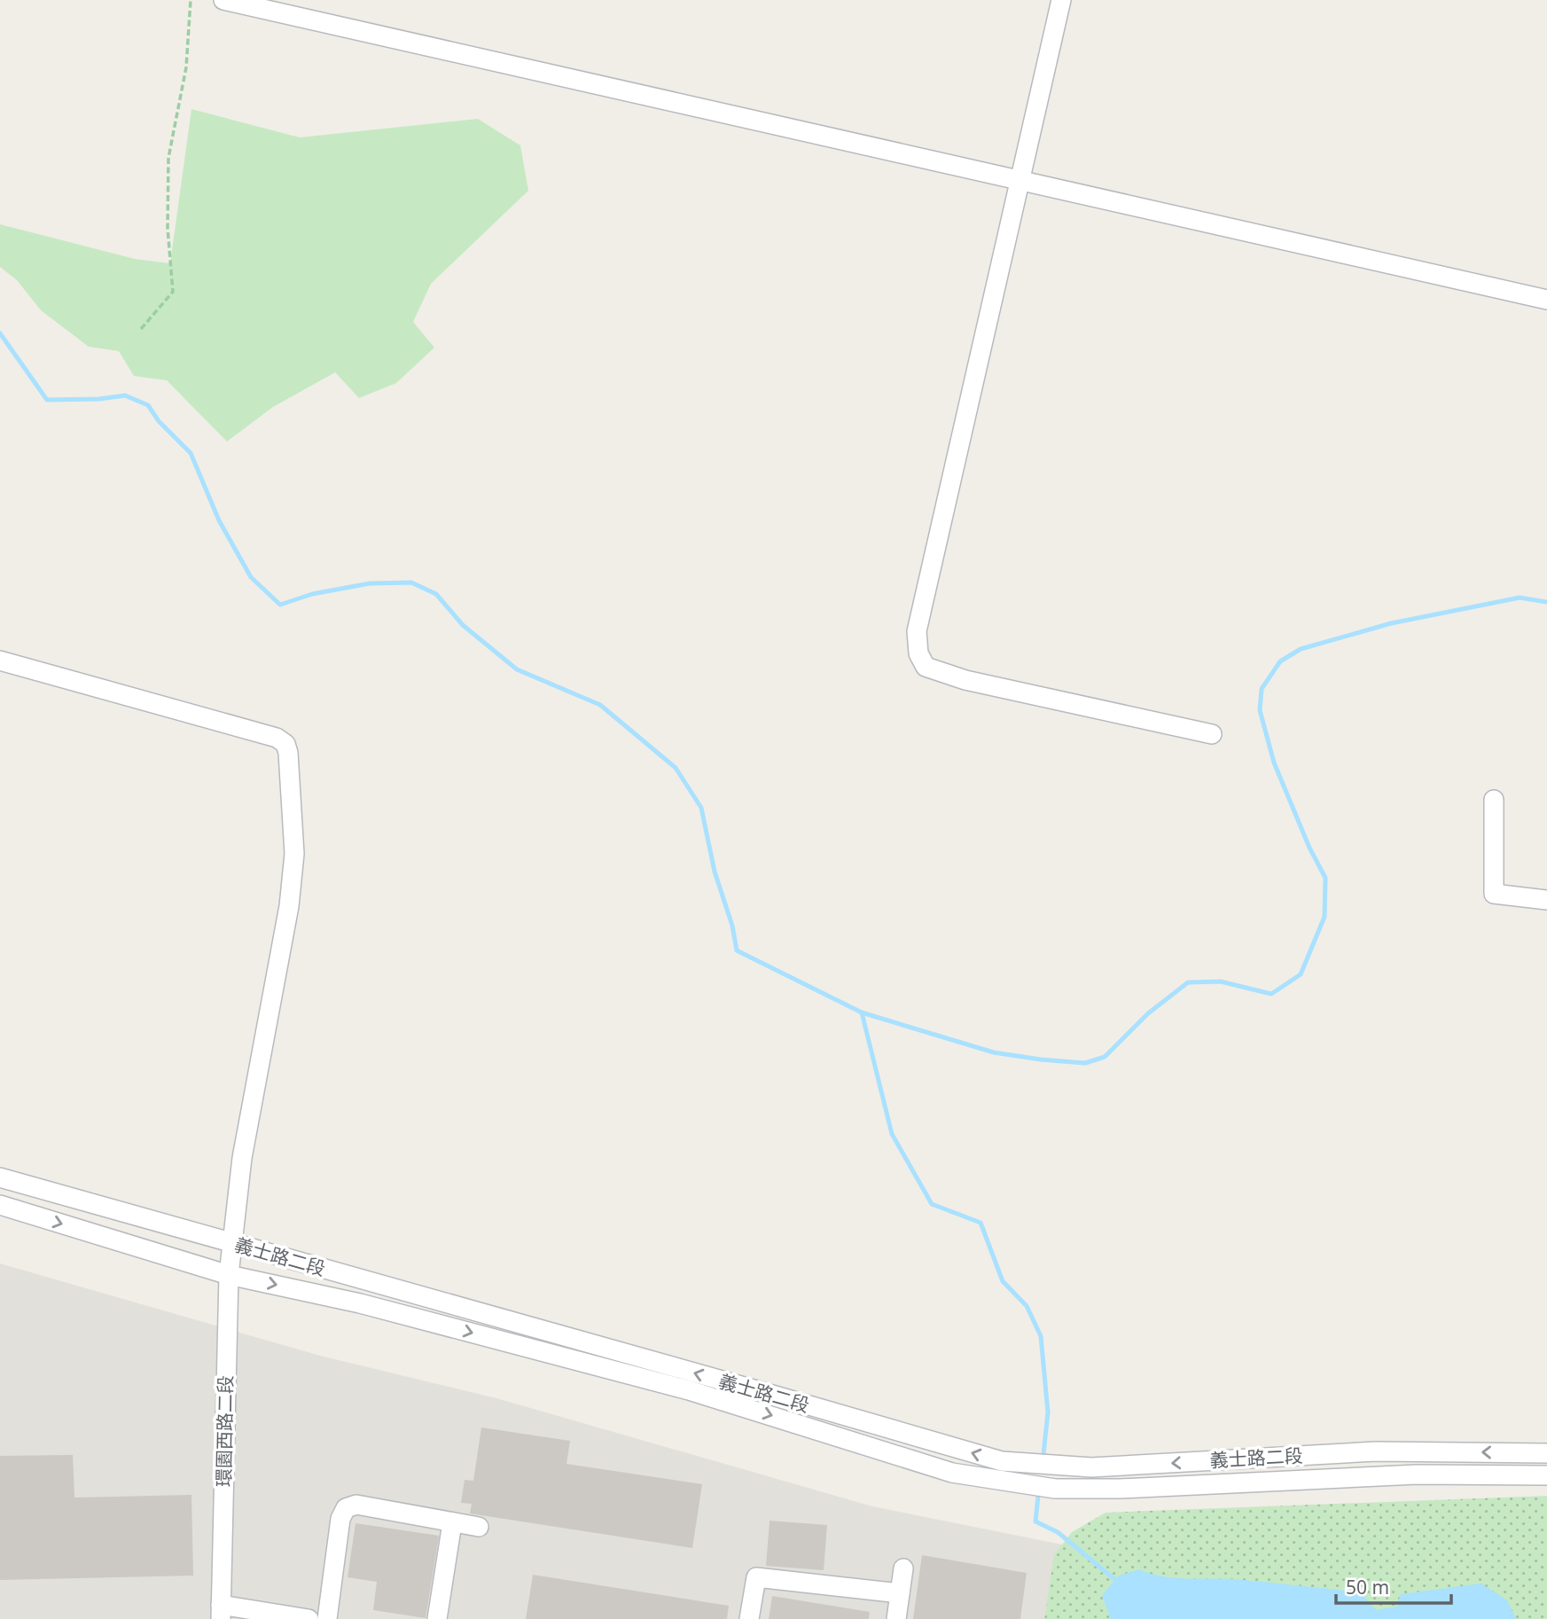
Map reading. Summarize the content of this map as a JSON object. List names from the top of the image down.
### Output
{
  "streets": {
    "street": ["義士路二段", "環園西路二段"]
  },
  "crossings": [
    ["義士路二段", "環園西路二段"]
  ],
  "scale_bar": "50 m"
}
